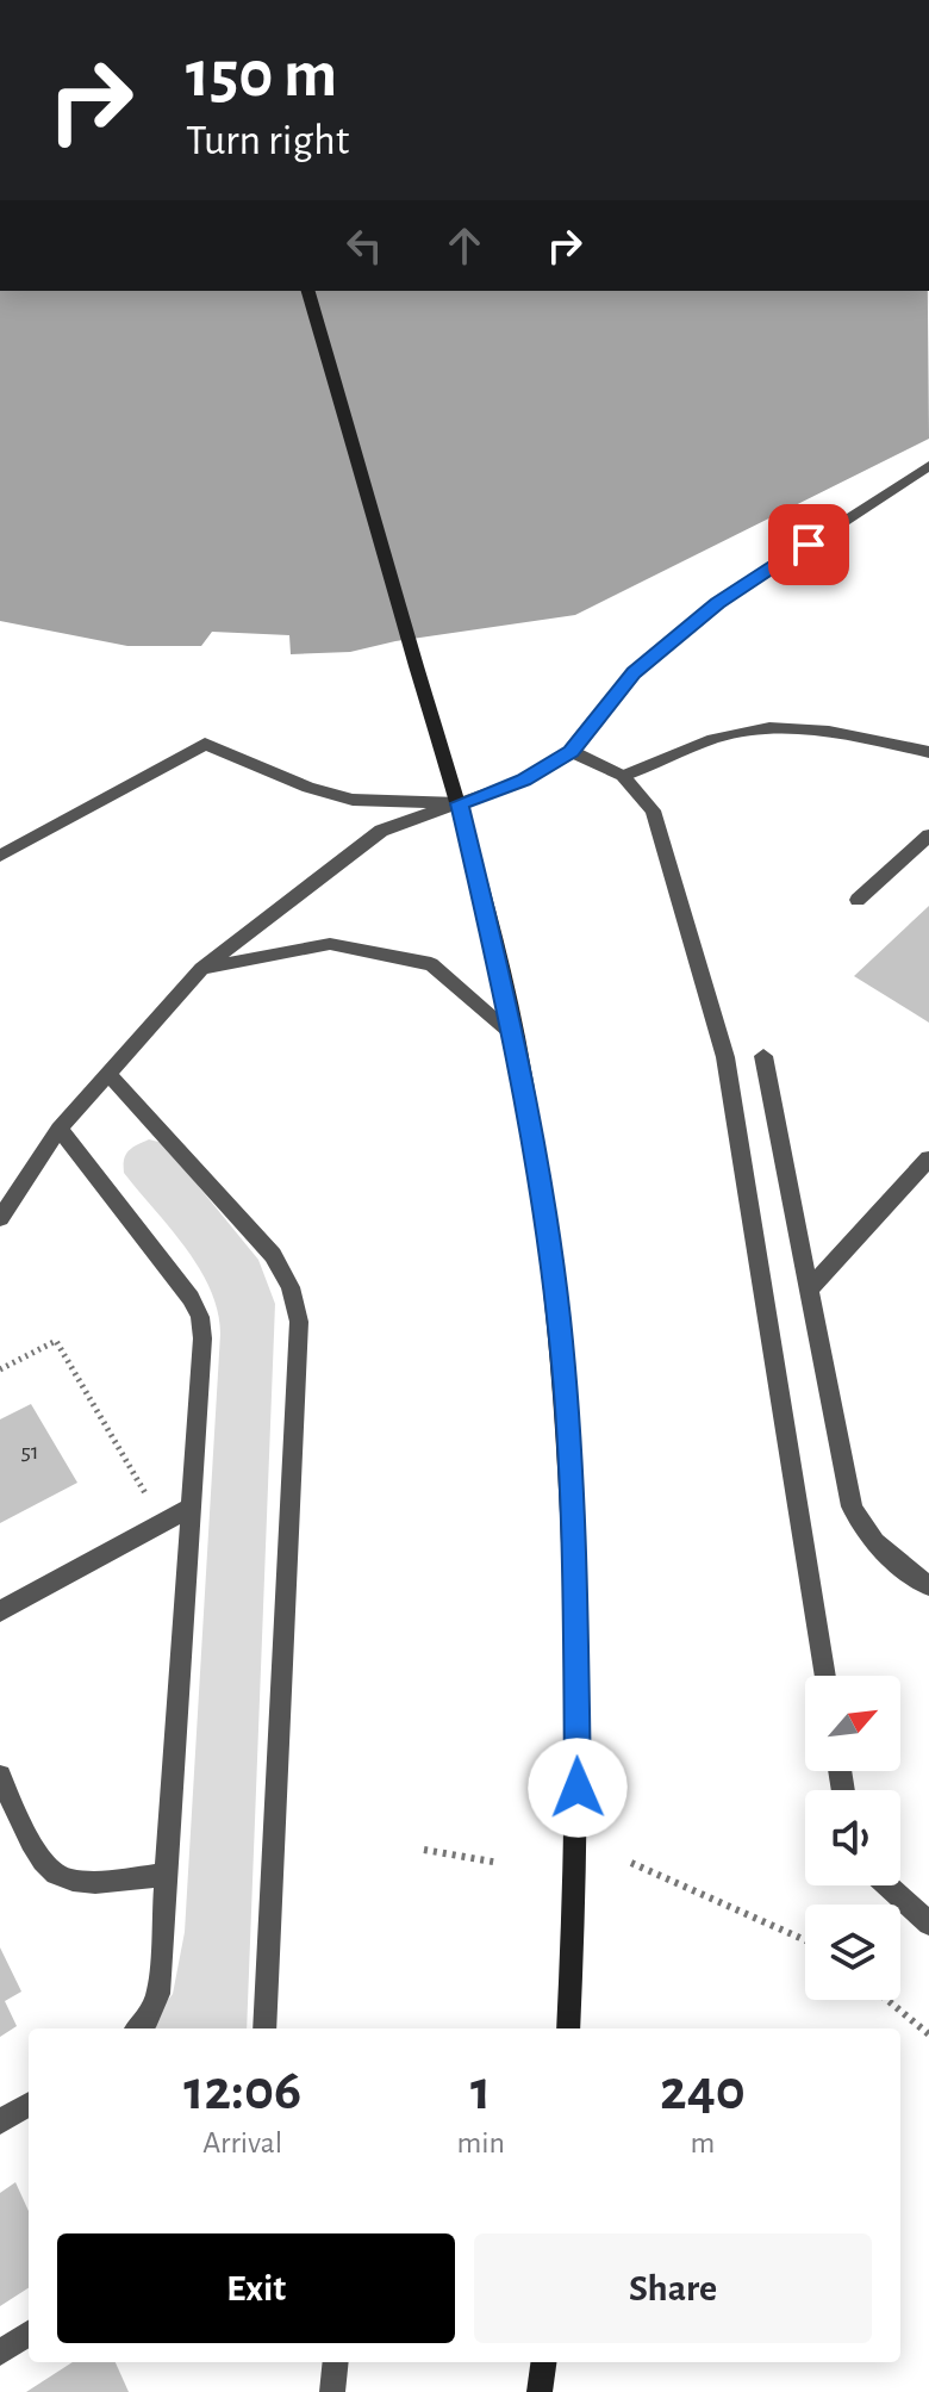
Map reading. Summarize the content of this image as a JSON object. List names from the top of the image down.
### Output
{
  "house_numbers": ["51"],
  "north": "top right",
  "page": {
    "turn": ["150 m", "Turn right"],
    "eta": [
      "12:06",
      "Arrival",
      "1",
      "min",
      "240",
      "m"
    ],
    "buttons": ["Exit", "Share"]
  }
}
